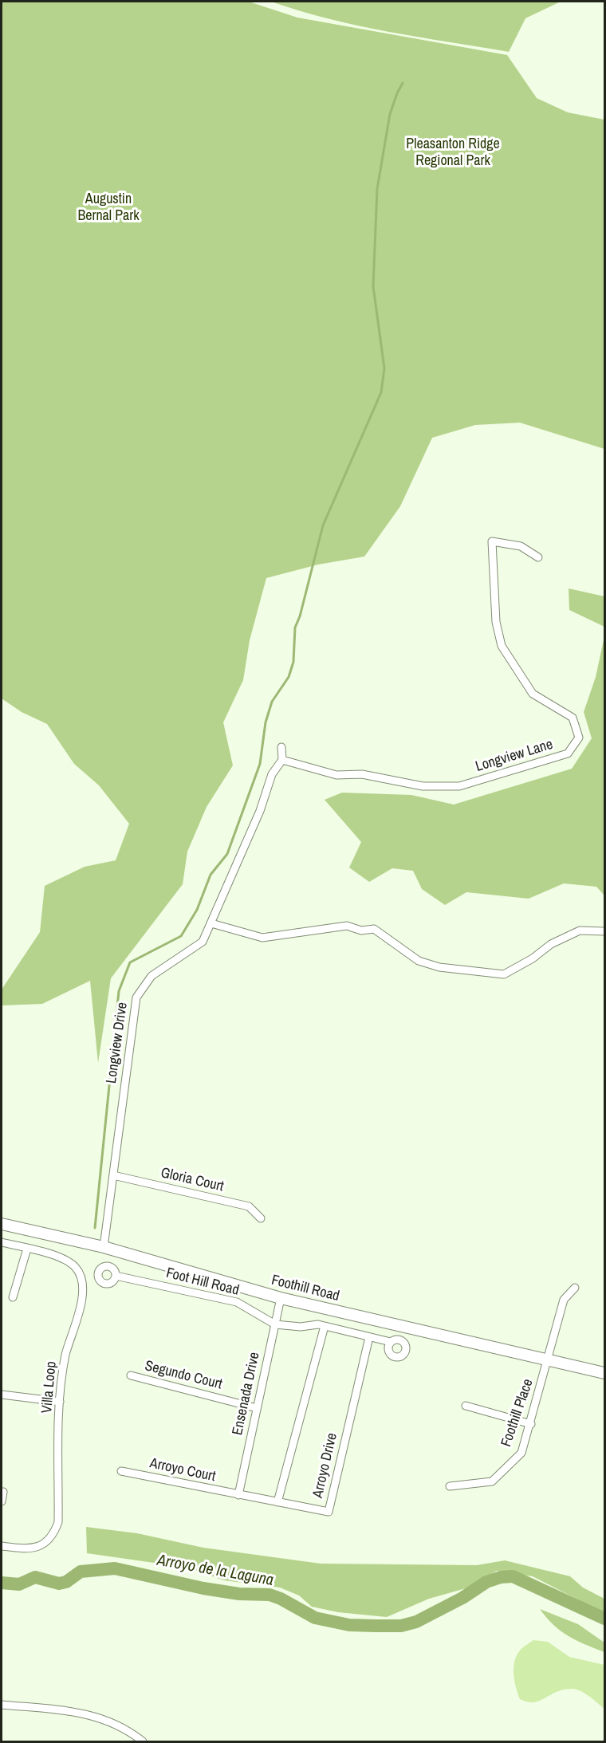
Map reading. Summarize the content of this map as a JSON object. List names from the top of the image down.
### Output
{
  "streets": {
    "main road": ["Foothill Road"],
    "street": [
      "Longview Lane",
      "Longview Drive",
      "Gloria Court",
      "Foot Hill Road",
      "Segundo Court",
      "Villa Loop",
      "Ensenada Drive",
      "Foothill Place",
      "Arroyo Drive",
      "Arroyo Court"
    ]
  },
  "crossings": [
    ["Longview Lane", "Longview Drive"],
    ["Longview Drive", "Gloria Court"],
    ["Longview Drive", "Foothill Road"],
    ["Foot Hill Road", "Ensenada Drive"],
    ["Foot Hill Road", "Arroyo Drive"],
    ["Foothill Road", "Ensenada Drive"],
    ["Foothill Road", "Foothill Place"],
    ["Segundo Court", "Ensenada Drive"],
    ["Ensenada Drive", "Arroyo Drive"],
    ["Ensenada Drive", "Arroyo Court"],
    ["Arroyo Drive", "Arroyo Court"]
  ],
  "water": ["Arroyo de la Laguna"],
  "parks": ["Pleasanton Ridge Regional Park", "Augustin Bernal Park"]
}
